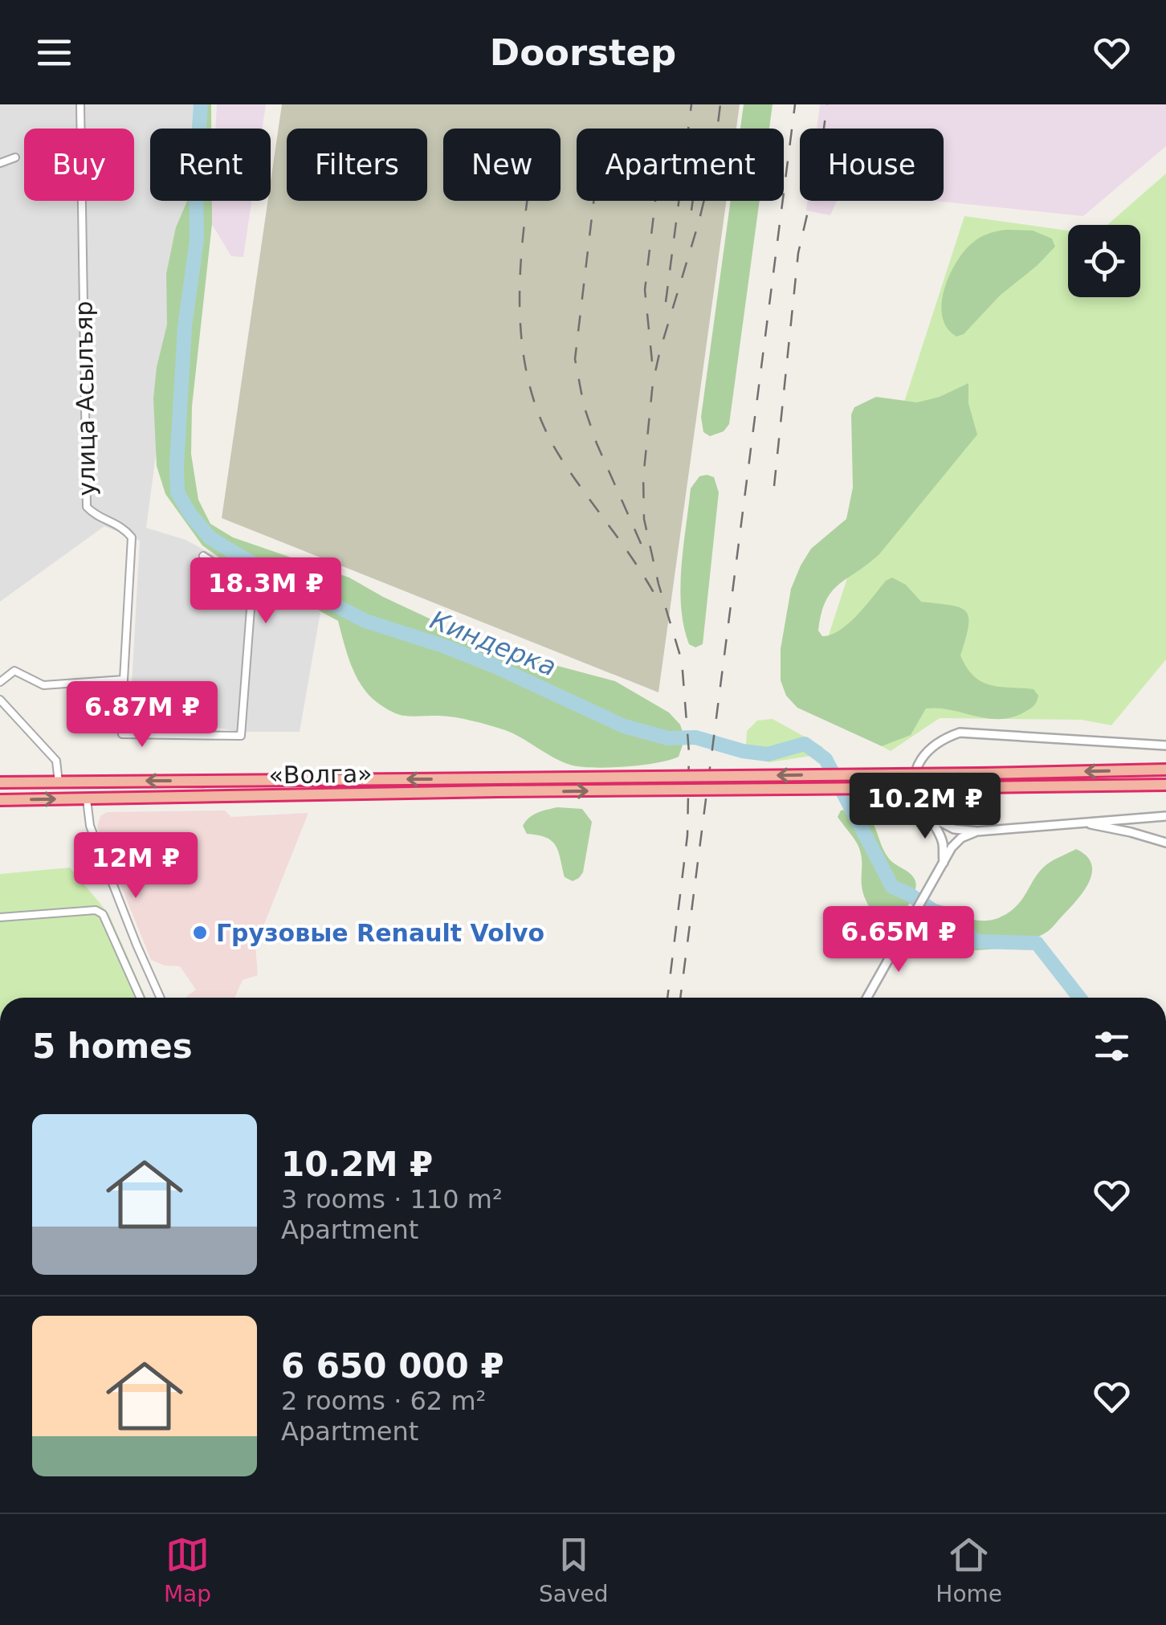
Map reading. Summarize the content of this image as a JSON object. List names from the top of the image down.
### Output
{
  "streets": {
    "highway": ["«Волга»"],
    "street": ["улица Асылъяр"]
  },
  "water": ["Киндерка"],
  "places": ["Грузовые Renault Volvo"],
  "page": {
    "header": "Doorstep",
    "chip": [
      "Buy",
      "Rent",
      "Filters",
      "New",
      "Apartment",
      "House"
    ],
    "price": [
      "18.3M ₽",
      "6.87M ₽",
      "10.2M ₽",
      "12M ₽",
      "6.65M ₽"
    ],
    "heading": "5 homes",
    "list": [
      {
        "name": "10.2M ₽",
        "note": "3 rooms · 110 m² · Apartment"
      },
      {
        "name": "6 650 000 ₽",
        "note": "2 rooms · 62 m² · Apartment"
      }
    ],
    "tabs": ["Map", "Saved", "Home"]
  }
}
